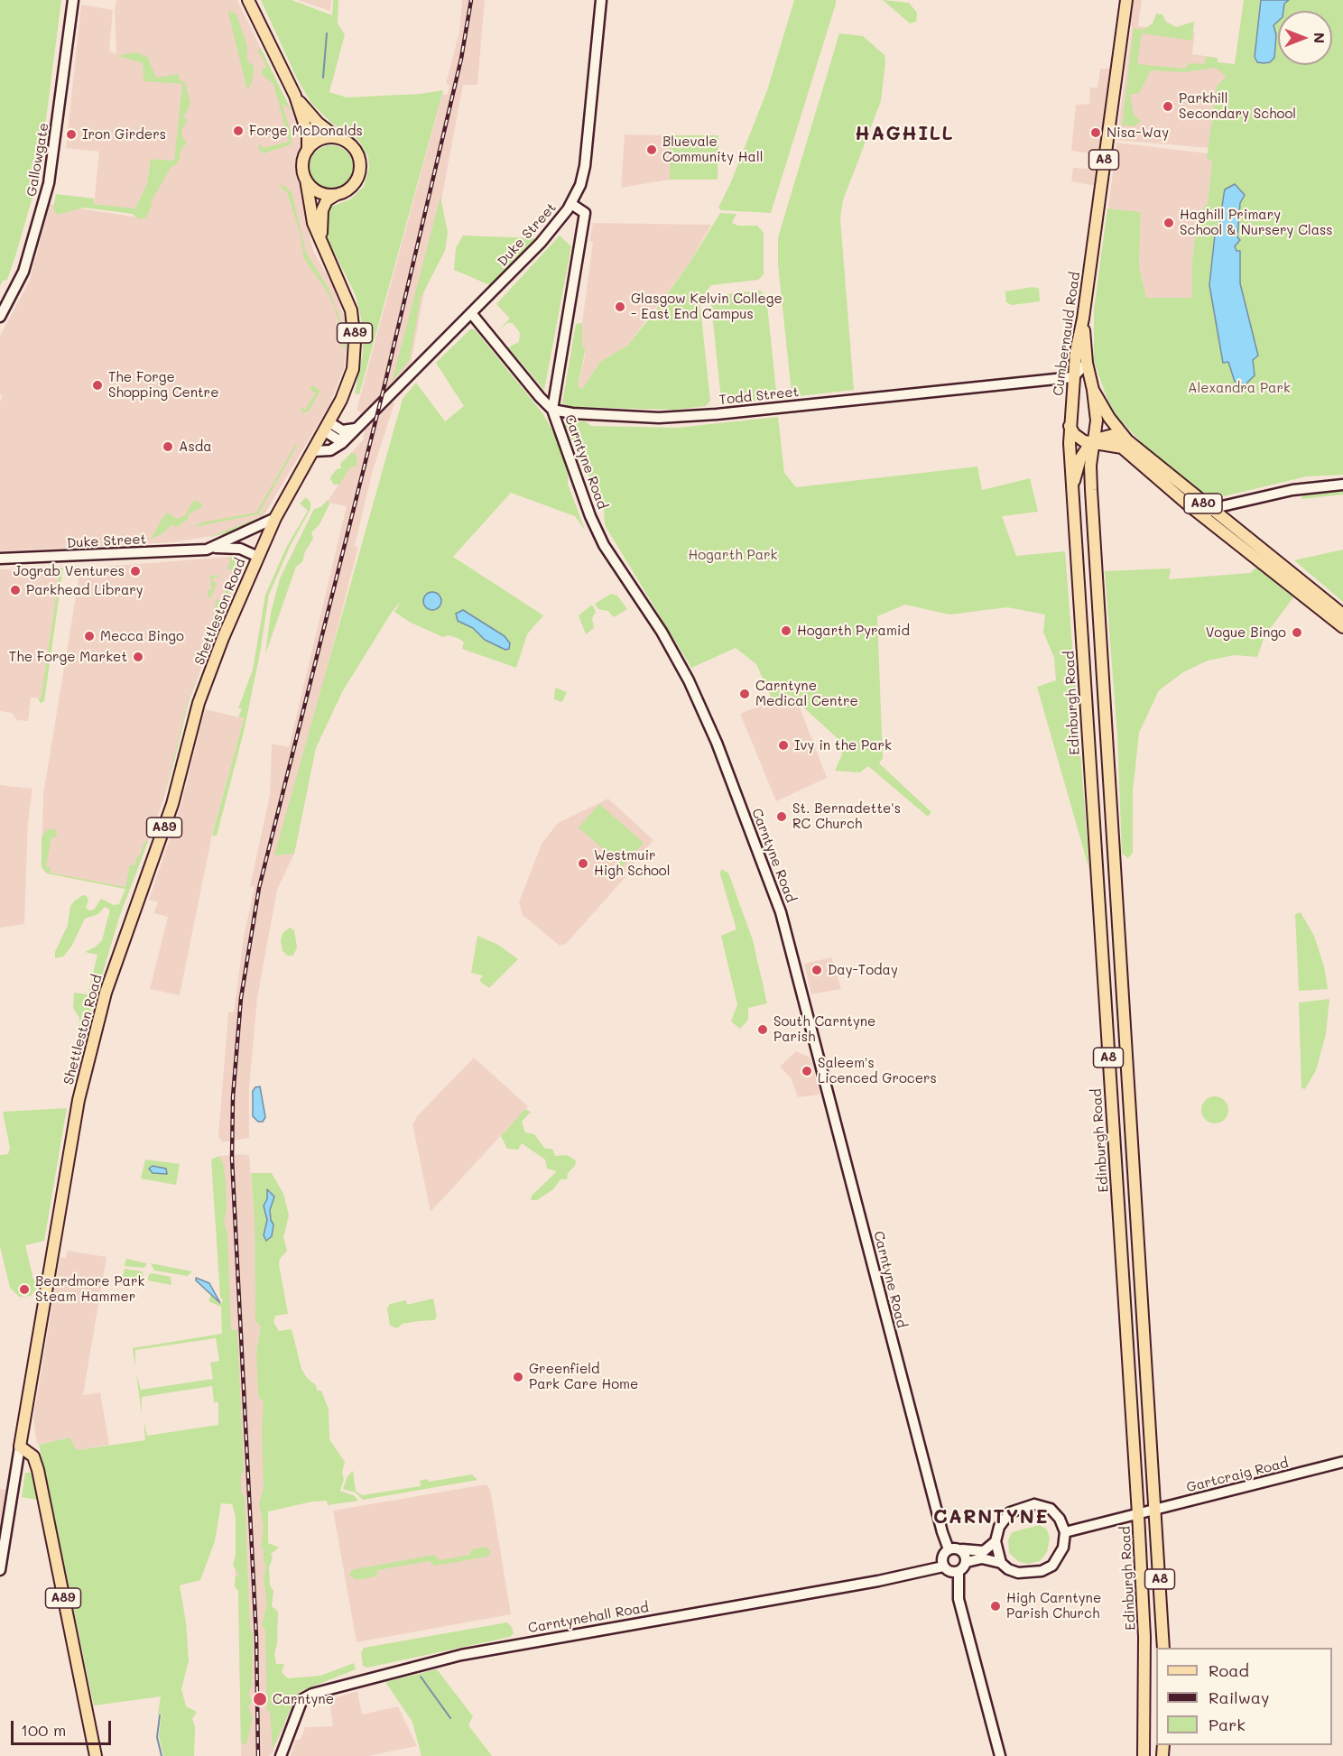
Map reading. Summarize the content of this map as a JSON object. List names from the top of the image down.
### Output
{
  "streets": {
    "main road": [
      "A8",
      "A89",
      "Cumbernauld Road",
      "A80",
      "Shettleston Road",
      "Edinburgh Road"
    ],
    "street": [
      "Gallowgate",
      "Duke Street",
      "Todd Street",
      "Carntyne Road",
      "Gartcraig Road",
      "Carntynehall Road"
    ]
  },
  "crossings": [
    ["A8", "Cumbernauld Road"],
    ["A8", "A80"],
    ["A8", "Gartcraig Road"],
    ["Duke Street", "A89"],
    ["Duke Street", "Carntyne Road"],
    ["Duke Street", "Shettleston Road"],
    ["A89", "Shettleston Road"],
    ["Cumbernauld Road", "Todd Street"],
    ["Cumbernauld Road", "Edinburgh Road"],
    ["Todd Street", "Carntyne Road"],
    ["Carntyne Road", "Carntynehall Road"],
    ["Edinburgh Road", "Gartcraig Road"]
  ],
  "districts": ["HAGHILL", "CARNTYNE"],
  "parks": ["Alexandra Park", "Hogarth Park"],
  "places": [
    "Parkhill Secondary School",
    "Forge McDonalds",
    "Nisa-Way",
    "Iron Girders",
    "Bluevale Community Hall",
    "Haghill Primary School & Nursery Class",
    "Glasgow Kelvin College - East End Campus",
    "The Forge Shopping Centre",
    "Asda",
    "Jograb Ventures",
    "Parkhead Library",
    "Hogarth Pyramid",
    "Vogue Bingo",
    "Mecca Bingo",
    "The Forge Market",
    "Carntyne Medical Centre",
    "Ivy in the Park",
    "St. Bernadette's RC Church",
    "Westmuir High School",
    "Day-Today",
    "South Carntyne Parish",
    "Saleem's Licenced Grocers",
    "Beardmore Park Steam Hammer",
    "Greenfield Park Care Home",
    "High Carntyne Parish Church",
    "Carntyne"
  ],
  "legend": ["Road", "Railway", "Park"],
  "scale_bar": "100 m",
  "north": "right"
}
